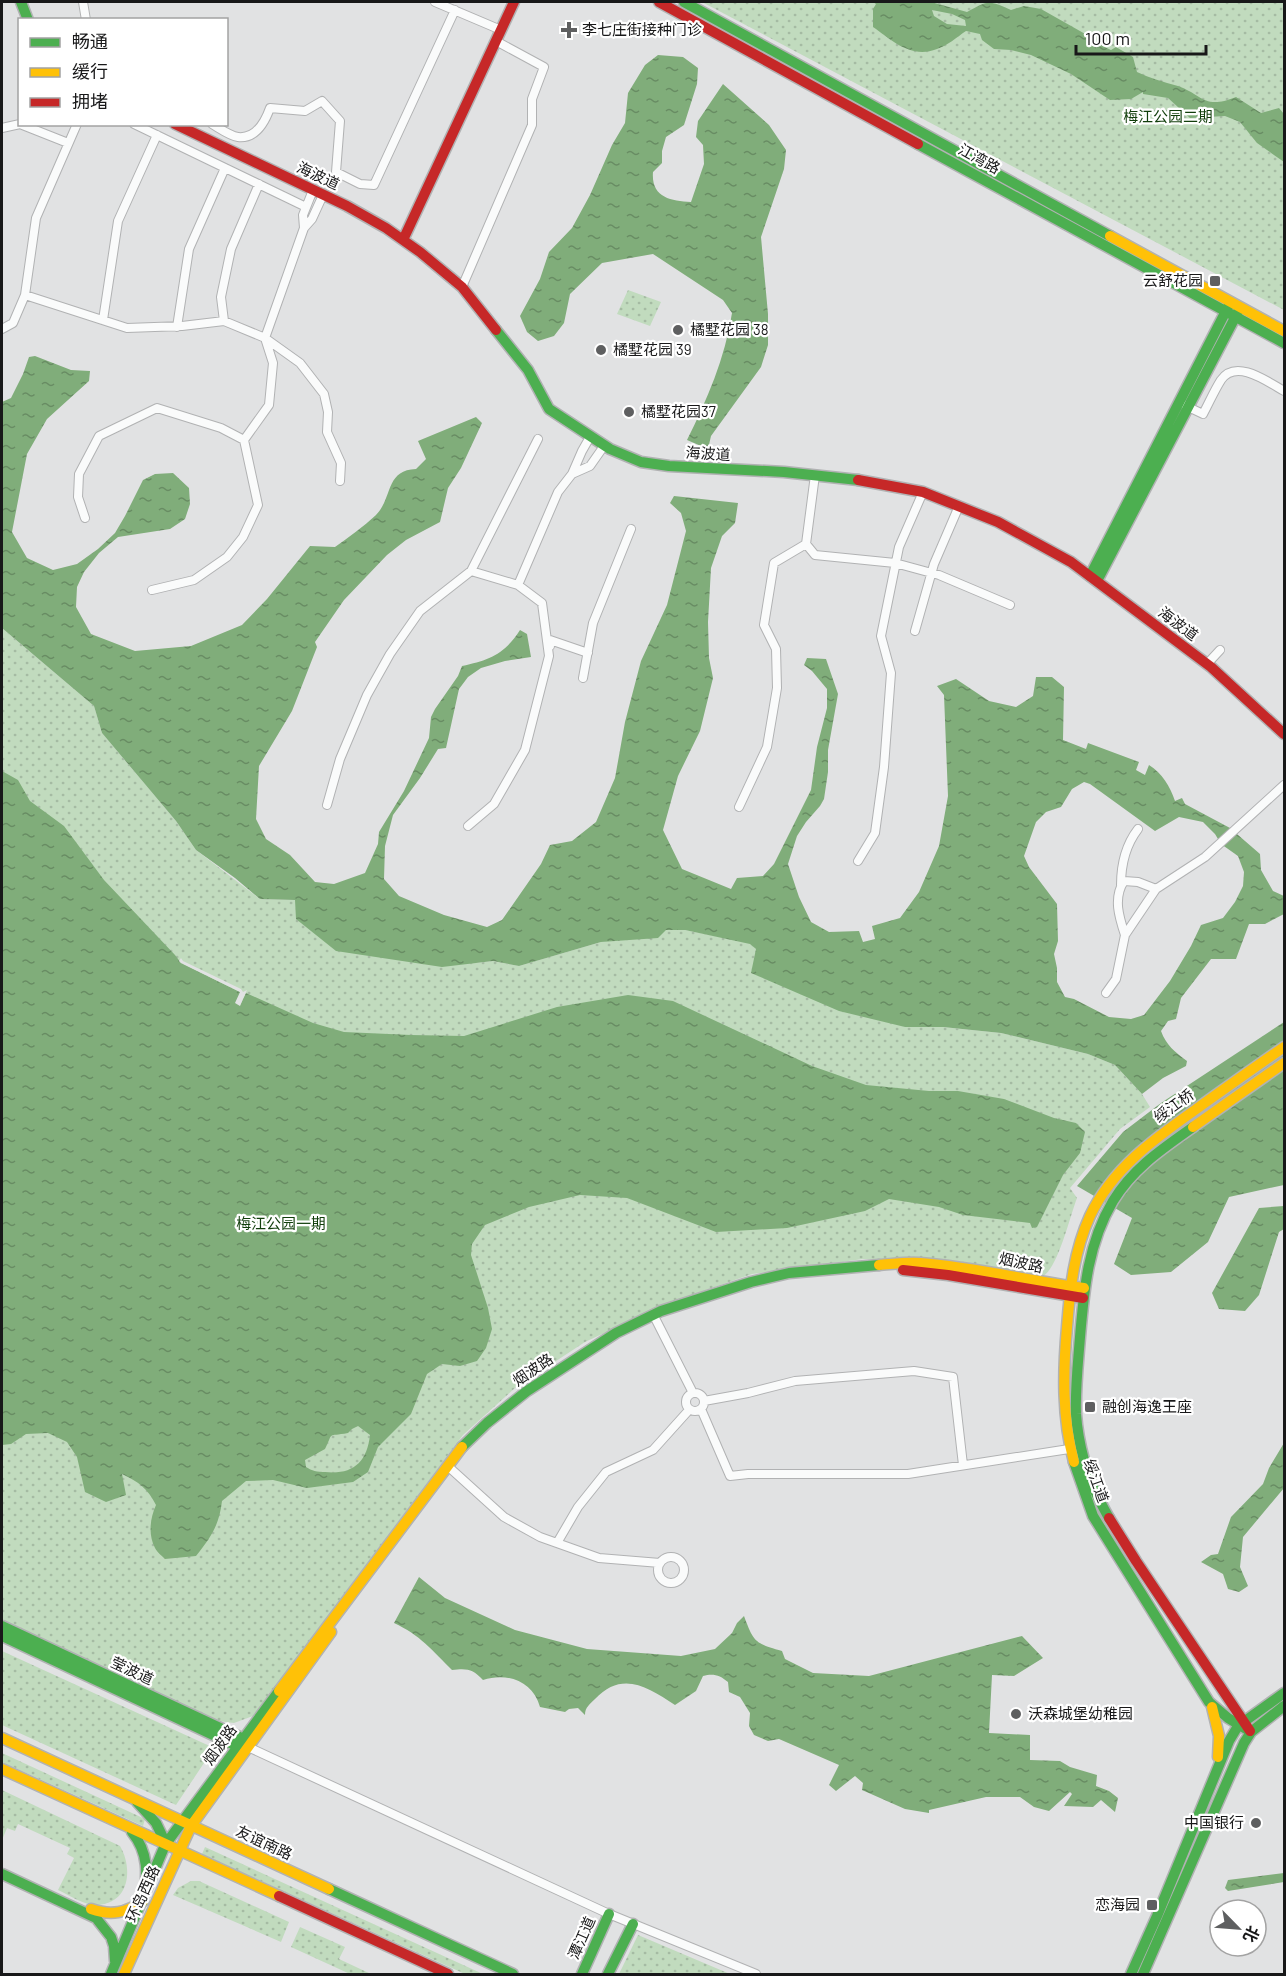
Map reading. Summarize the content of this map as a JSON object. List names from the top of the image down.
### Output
{
  "streets": {
    "main road": [
      "江湾路",
      "海波道",
      "绥江桥",
      "烟波路",
      "绥江道",
      "莹波道",
      "友谊南路",
      "环岛西路",
      "潭江道"
    ]
  },
  "crossings": [
    ["绥江桥", "绥江道"],
    ["烟波路", "绥江道"],
    ["烟波路", "莹波道"],
    ["烟波路", "友谊南路"],
    ["烟波路", "环岛西路"],
    ["友谊南路", "环岛西路"]
  ],
  "parks": ["梅江公园二期", "梅江公园一期"],
  "places": {
    "health": ["李七庄街接种门诊"],
    "transit": ["云舒花园", "融创海逸王座", "恋海园"],
    "other": [
      "橘墅花园 38",
      "橘墅花园 39",
      "橘墅花园37",
      "沃森城堡幼稚园",
      "中国银行"
    ]
  },
  "legend": ["畅通", "缓行", "拥堵"],
  "scale_bar": "100 m",
  "north": "bottom right"
}
